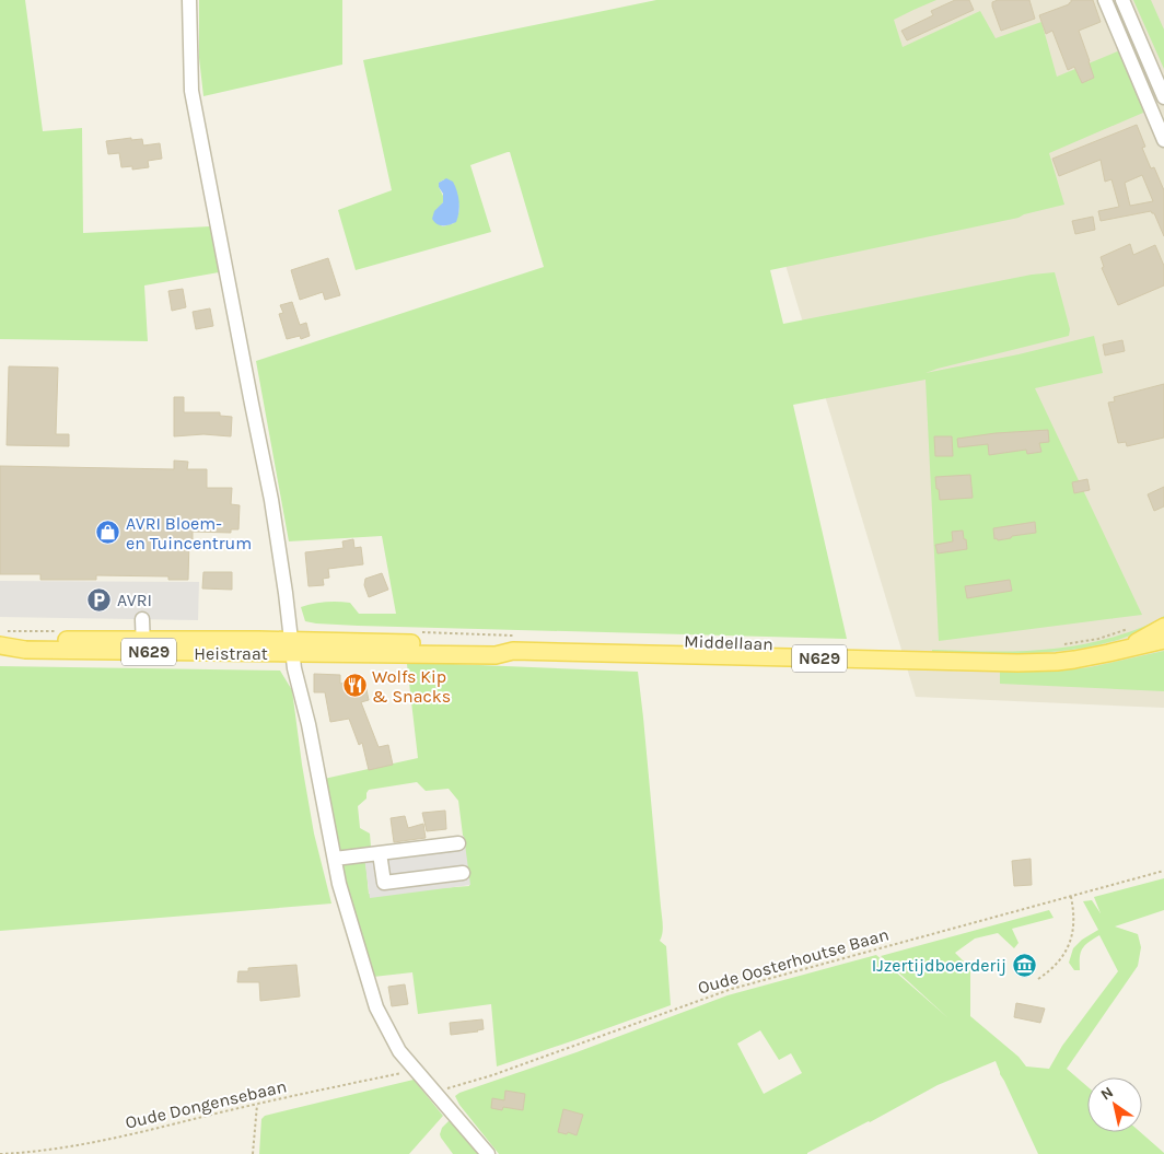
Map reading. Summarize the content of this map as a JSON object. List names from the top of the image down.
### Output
{
  "streets": {
    "main road": ["Middellaan", "N629", "Heistraat"],
    "path": ["Oude Oosterhoutse Baan", "Oude Dongensebaan"]
  },
  "crossings": [
    ["Middellaan", "Heistraat"]
  ],
  "places": {
    "shop": ["AVRI Bloem- en Tuincentrum"],
    "parking": ["AVRI"],
    "restaurant": ["Wolfs Kip & Snacks"],
    "museum": ["IJzertijdboerderij"]
  },
  "north": "top left"
}
